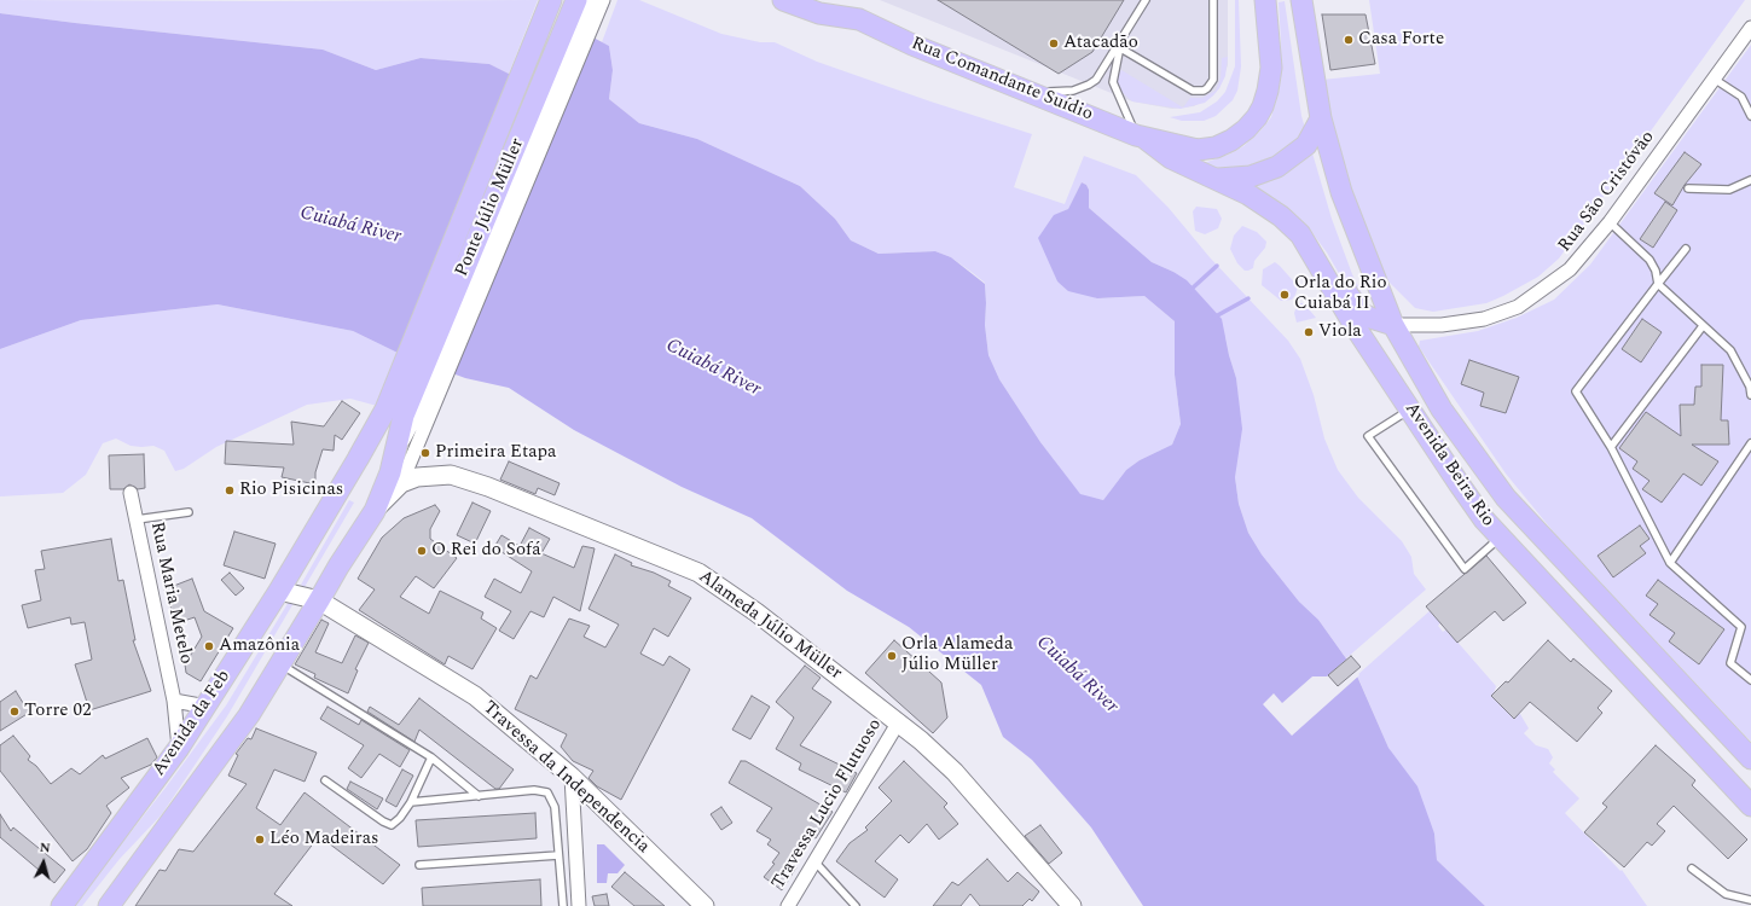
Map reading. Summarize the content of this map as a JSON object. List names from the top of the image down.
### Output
{
  "streets": {
    "main road": [
      "Rua Comandante Suídio",
      "Ponte Júlio Müller",
      "Avenida Beira Rio",
      "Alameda Júlio Müller",
      "Avenida da Feb",
      "Travessa da Independencia"
    ],
    "street": ["Rua São Cristóvão", "Rua Maria Metelo", "Travessa Lucio Flutuoso"]
  },
  "crossings": [
    ["Rua Comandante Suídio", "Avenida Beira Rio"],
    ["Rua São Cristóvão", "Avenida Beira Rio"],
    ["Ponte Júlio Müller", "Avenida da Feb"],
    ["Rua Maria Metelo", "Avenida da Feb"],
    ["Alameda Júlio Müller", "Avenida da Feb"],
    ["Alameda Júlio Müller", "Travessa Lucio Flutuoso"],
    ["Avenida da Feb", "Travessa da Independencia"]
  ],
  "water": ["Cuiabá River"],
  "places": [
    "Casa Forte",
    "Atacadão",
    "Orla do Rio Cuiabá II",
    "Viola",
    "Primeira Etapa",
    "Rio Pisicinas",
    "O Rei do Sofá",
    "Amazônia",
    "Orla Alameda Júlio Müller",
    "Torre 02",
    "Léo Madeiras"
  ],
  "north": "top"
}
